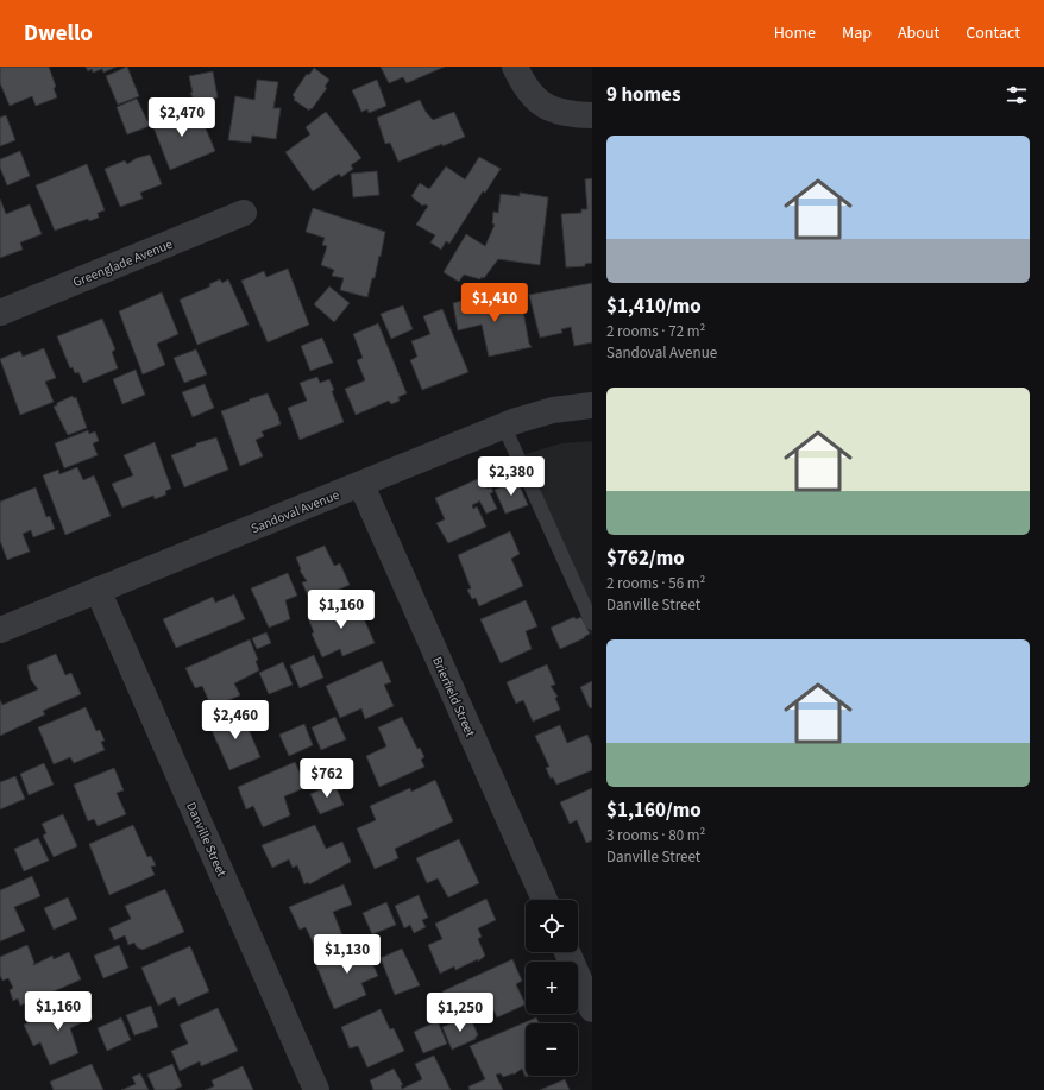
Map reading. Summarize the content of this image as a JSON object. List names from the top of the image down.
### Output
{
  "streets": {
    "street": [
      "Greenglade Avenue",
      "Sandoval Avenue",
      "Brierfield Street",
      "Danville Street"
    ]
  },
  "crossings": [
    ["Sandoval Avenue", "Brierfield Street"],
    ["Sandoval Avenue", "Danville Street"]
  ],
  "page": {
    "header": "Dwello",
    "nav": [
      "Home",
      "Map",
      "About",
      "Contact"
    ],
    "heading": "9 homes",
    "price": [
      "$2,470",
      "$1,410",
      "$2,380",
      "$1,160",
      "$2,460",
      "$762",
      "$1,130",
      "$1,160",
      "$1,250"
    ],
    "list": [
      {
        "name": "$1,410/mo",
        "note": "2 rooms · 72 m² · Sandoval Avenue"
      },
      {
        "name": "$762/mo",
        "note": "2 rooms · 56 m² · Danville Street"
      },
      {
        "name": "$1,160/mo",
        "note": "3 rooms · 80 m² · Danville Street"
      }
    ],
    "map_buttons": ["+", "−"]
  }
}
